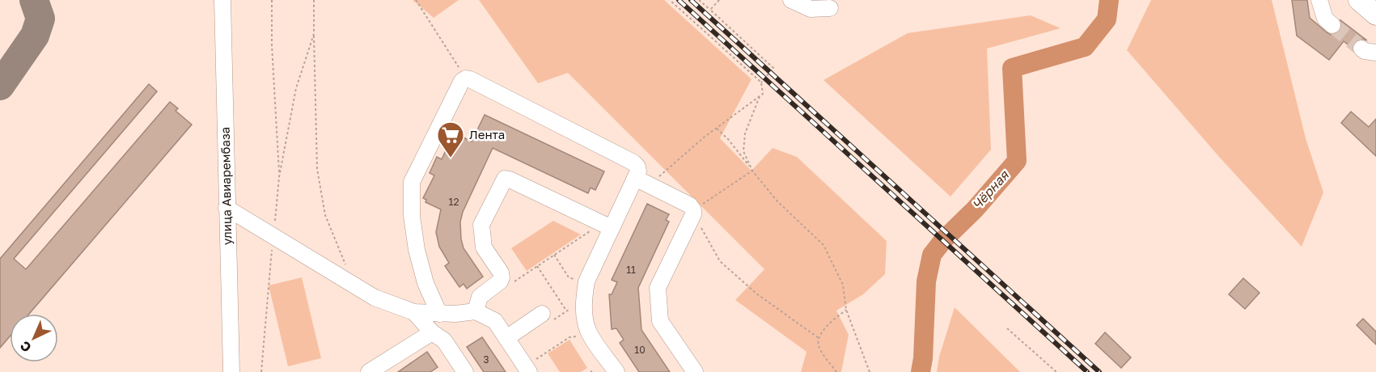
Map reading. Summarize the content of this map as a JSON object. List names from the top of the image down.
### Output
{
  "streets": {
    "street": ["улица Авиарембаза"]
  },
  "water": ["Чёрная"],
  "places": {
    "supermarket": ["Лента"]
  },
  "house_numbers": [
    "12",
    "11",
    "10",
    "3"
  ],
  "north": "bottom left"
}
